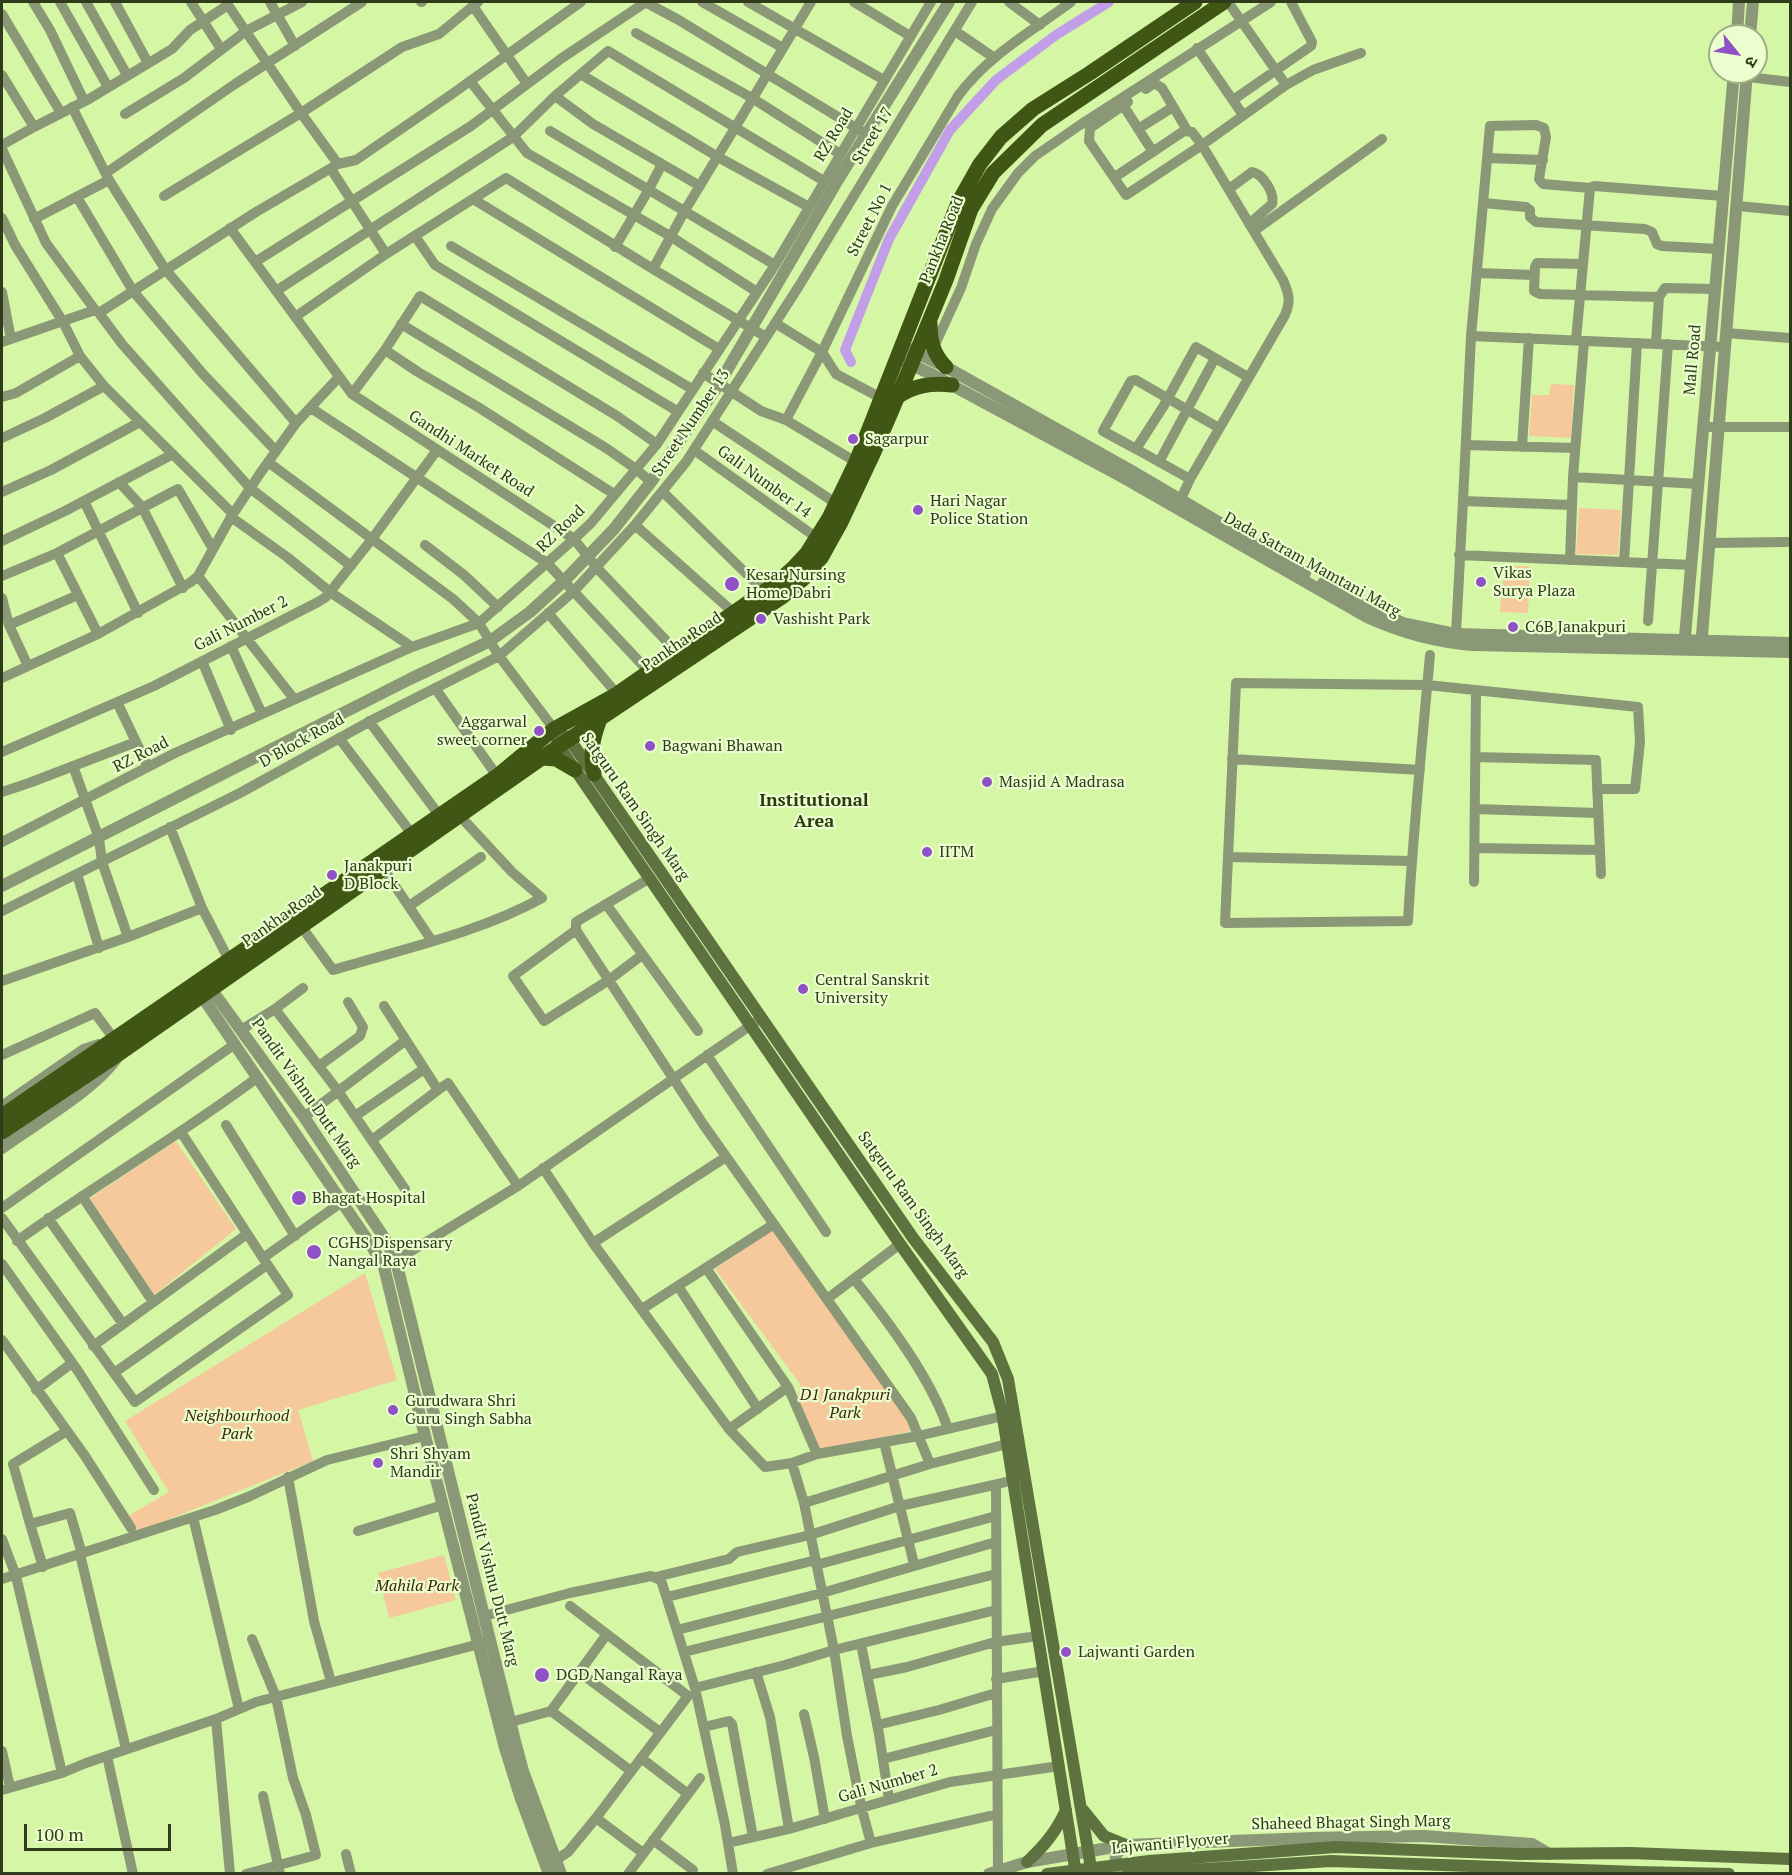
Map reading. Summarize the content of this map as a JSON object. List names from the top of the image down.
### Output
{
  "streets": {
    "main road": [
      "Pankha Road",
      "Satguru Ram Singh Marg",
      "Shaheed Bhagat Singh Marg",
      "Lajwanti Flyover"
    ],
    "street": [
      "RZ Road",
      "Street 17",
      "Street No 1",
      "Mall Road",
      "Street Number 13",
      "Gandhi Market Road",
      "Gali Number 14",
      "Dada Satram Mamtani Marg",
      "Gali Number 2",
      "D Block Road",
      "Pandit Vishnu Dutt Marg"
    ]
  },
  "crossings": [
    ["RZ Road", "Gandhi Market Road"],
    ["Street 17", "Street Number 13"],
    ["Pankha Road", "Gandhi Market Road"],
    ["Pankha Road", "Gali Number 14"],
    ["Pankha Road", "Dada Satram Mamtani Marg"],
    ["Pankha Road", "Satguru Ram Singh Marg"],
    ["Pankha Road", "Pandit Vishnu Dutt Marg"],
    ["Mall Road", "Dada Satram Mamtani Marg"],
    ["Street Number 13", "Gandhi Market Road"],
    ["Street Number 13", "Gali Number 14"],
    ["Street Number 13", "D Block Road"],
    ["Gandhi Market Road", "Gali Number 2"],
    ["Gandhi Market Road", "D Block Road"],
    ["Gali Number 2", "Satguru Ram Singh Marg"],
    ["Satguru Ram Singh Marg", "Shaheed Bhagat Singh Marg"],
    ["Shaheed Bhagat Singh Marg", "Lajwanti Flyover"]
  ],
  "districts": ["Institutional Area"],
  "parks": ["D1 Janakpuri Park", "Neighbourhood Park", "Mahila Park"],
  "places": [
    "Sagarpur",
    "Hari Nagar Police Station",
    "Vikas Surya Plaza",
    "Kesar Nursing Home Dabri",
    "Vashisht Park",
    "C6B Janakpuri",
    "Aggarwal sweet corner",
    "Bagwani Bhawan",
    "Masjid A Madrasa",
    "IITM",
    "Janakpuri D Block",
    "Central Sanskrit University",
    "Bhagat Hospital",
    "CGHS Dispensary Nangal Raya",
    "Gurudwara Shri Guru Singh Sabha",
    "Shri Shyam Mandir",
    "Lajwanti Garden",
    "DGD Nangal Raya"
  ],
  "scale_bar": "100 m",
  "north": "bottom right"
}
